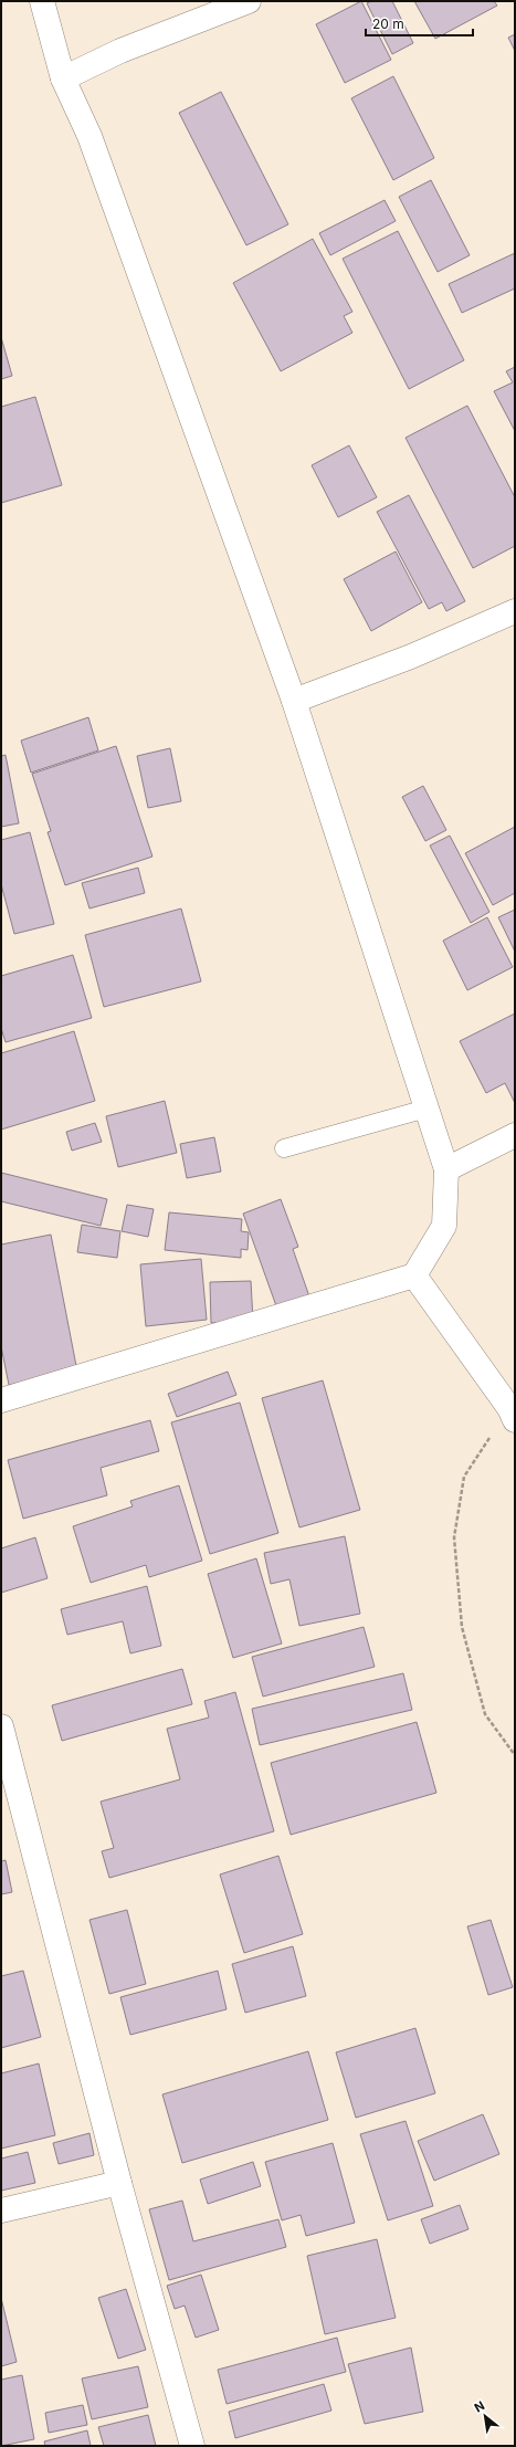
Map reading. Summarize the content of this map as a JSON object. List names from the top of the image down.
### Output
{
  "scale_bar": "20 m",
  "north": "top left"
}
